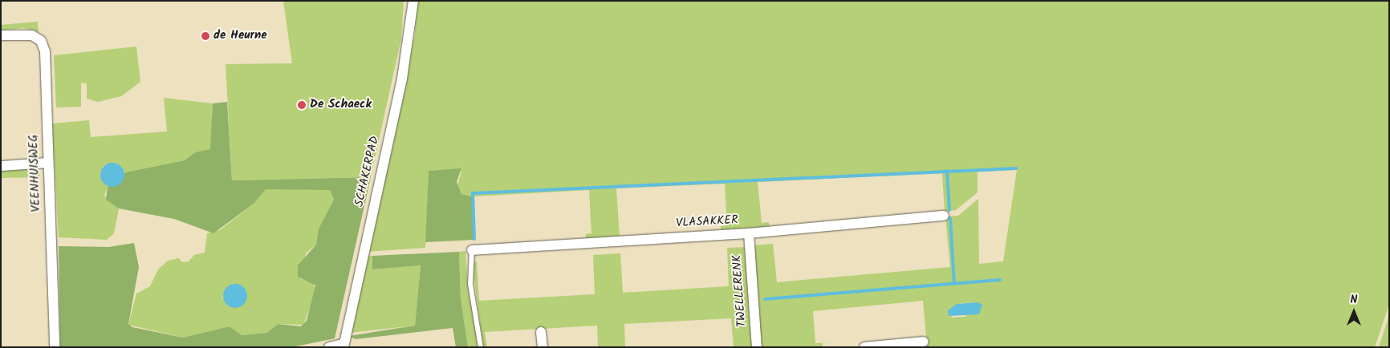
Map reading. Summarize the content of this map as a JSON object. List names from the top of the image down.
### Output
{
  "streets": {
    "street": [
      "SCHAKERPAD",
      "VEENHUISWEG",
      "VLASAKKER",
      "TWELLERENK"
    ]
  },
  "crossings": [
    ["VLASAKKER", "TWELLERENK"]
  ],
  "places": ["de Heurne", "De Schaeck"],
  "north": "top"
}
